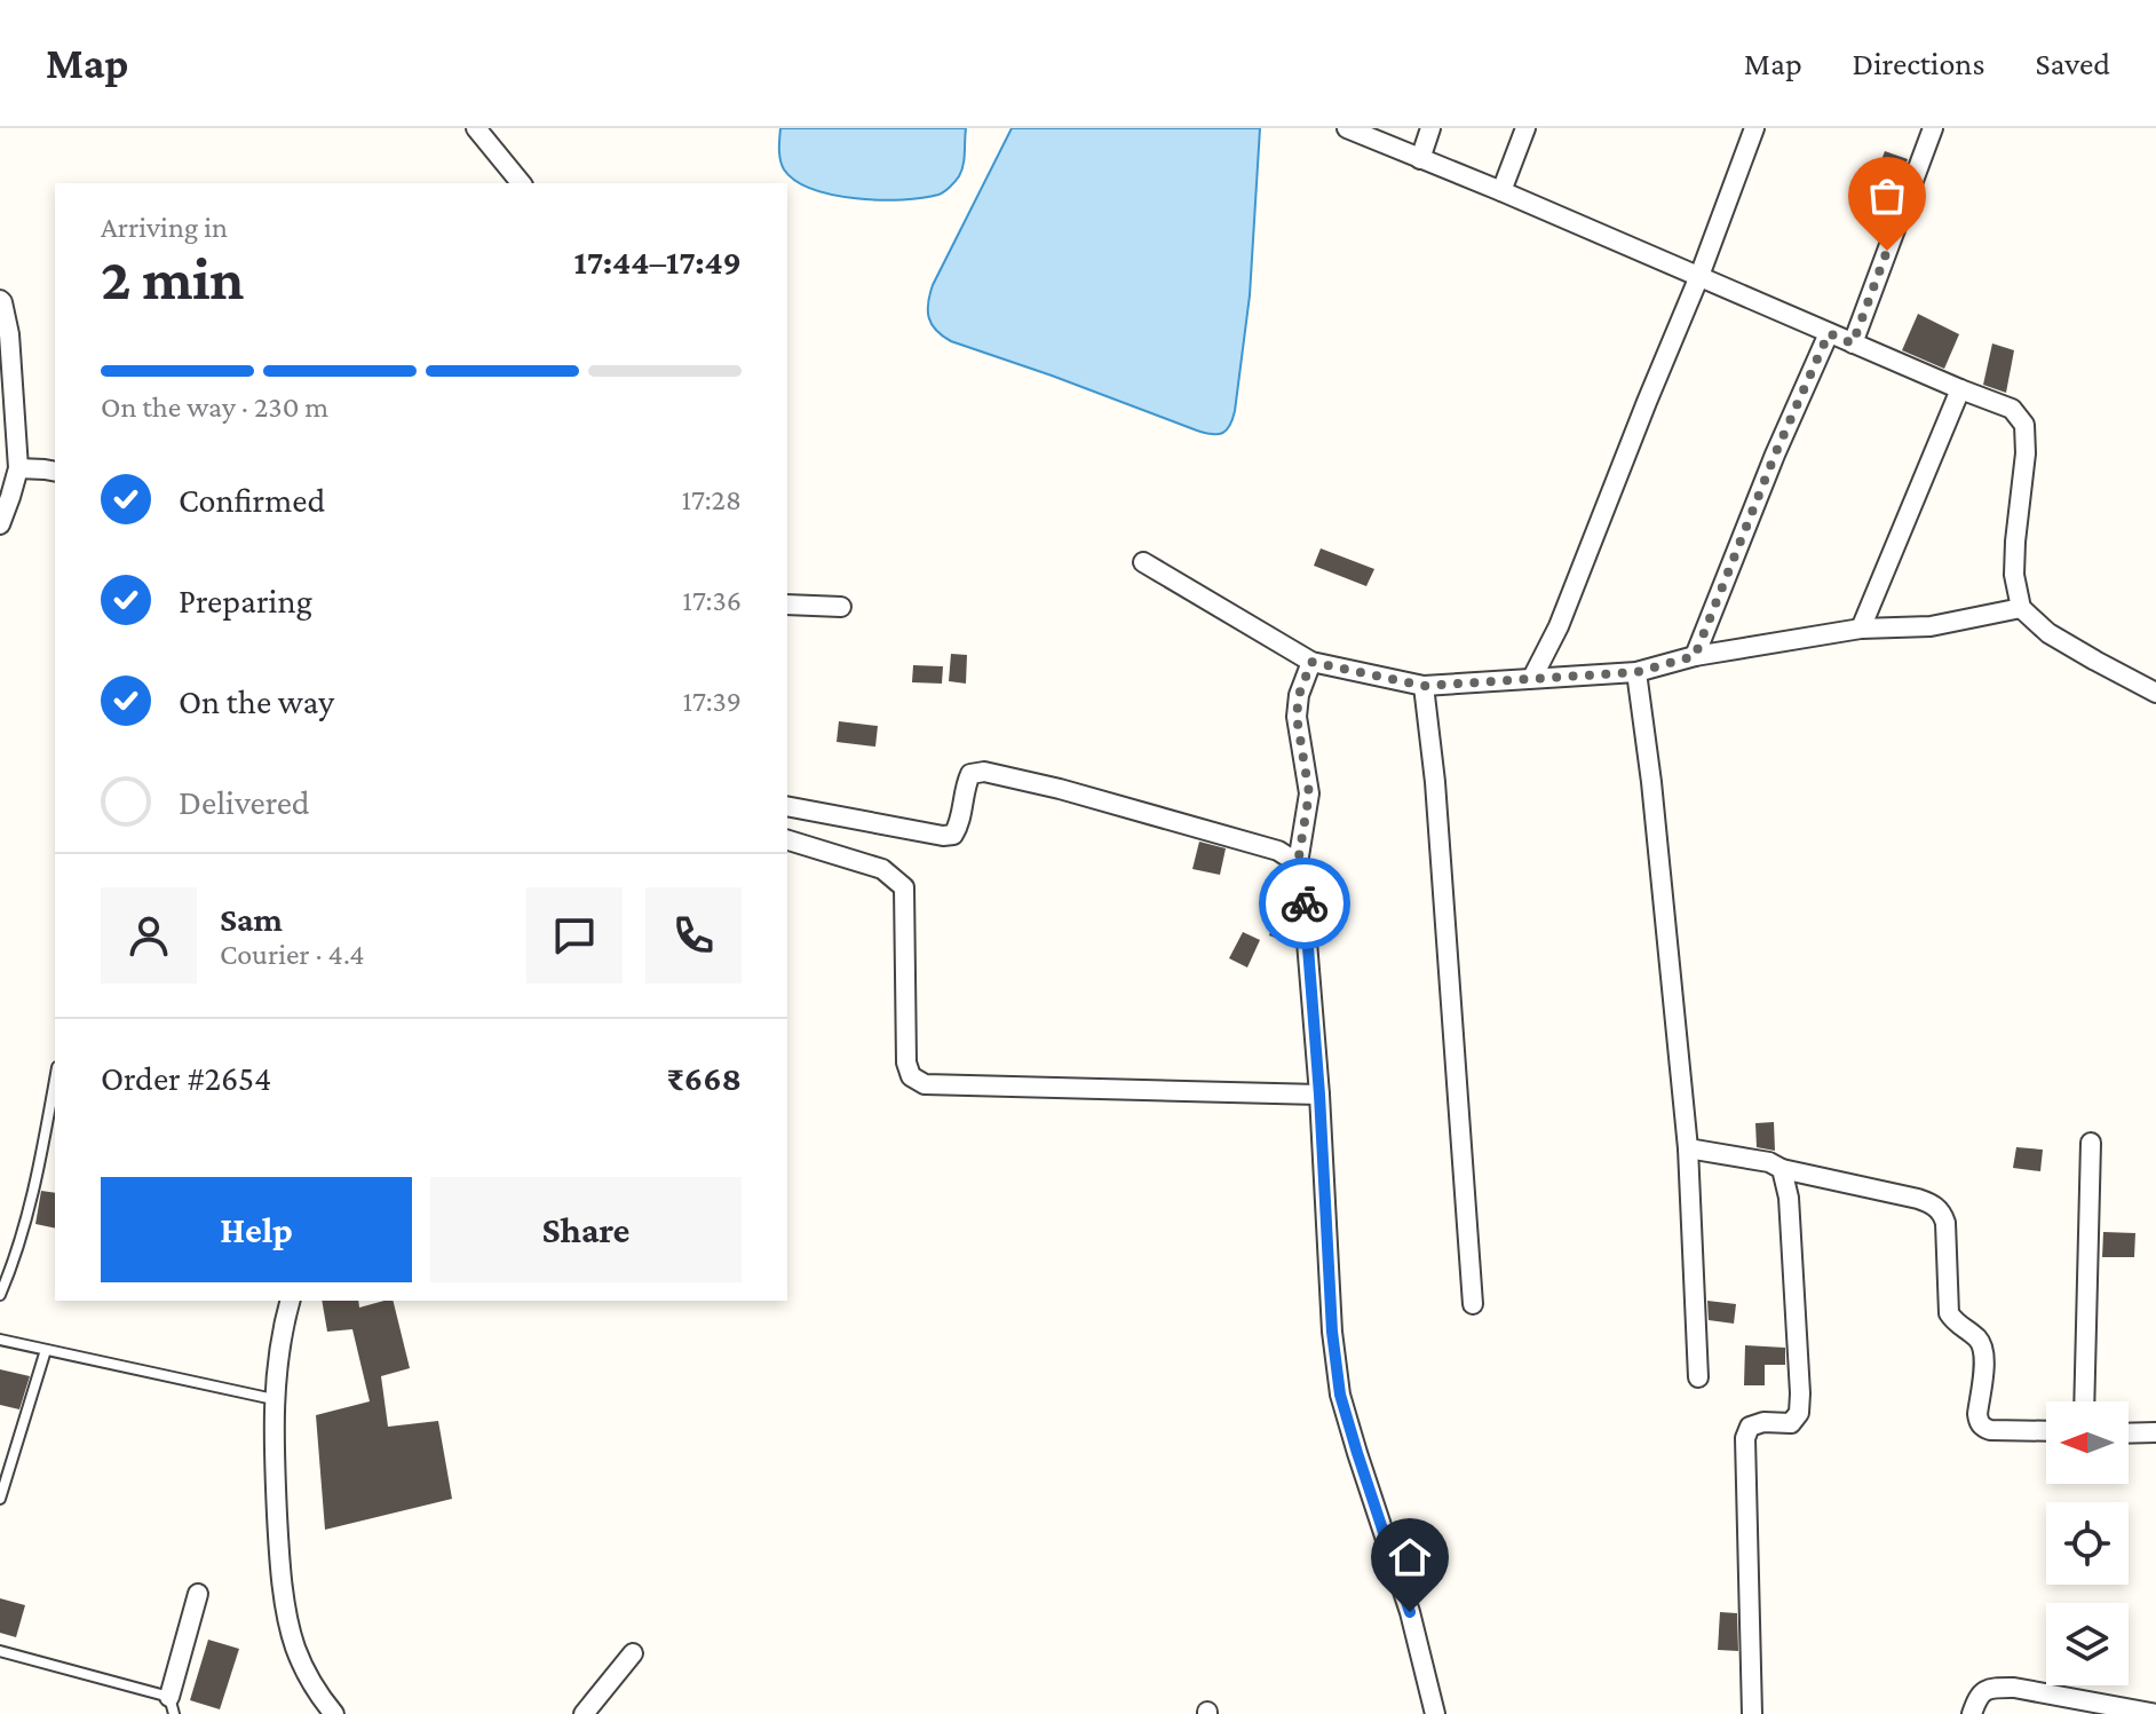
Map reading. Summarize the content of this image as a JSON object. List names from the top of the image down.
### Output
{
  "north": "left",
  "page": {
    "header": "Map",
    "nav": ["Map", "Directions", "Saved"],
    "heading": ["2 min", "Arriving in", "17:44–17:49"],
    "panel": [
      "Sam",
      "Courier · 4.4",
      "Order #2654",
      "₹668"
    ],
    "bar": "On the way · 230 m",
    "list": [
      ["Confirmed", "17:28"],
      ["Preparing", "17:36"],
      ["On the way", "17:39"],
      "Delivered"
    ],
    "buttons": ["Help", "Share"]
  }
}
